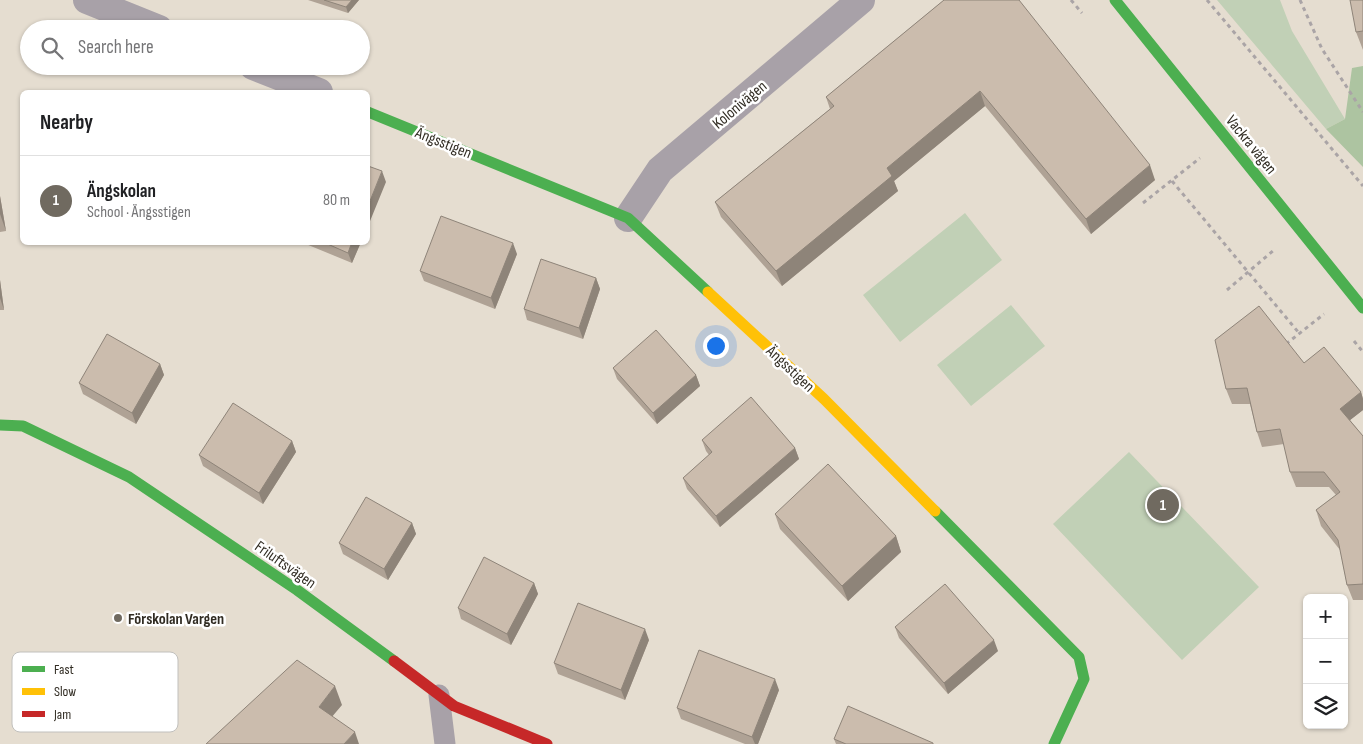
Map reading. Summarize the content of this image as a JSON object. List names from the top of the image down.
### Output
{
  "streets": {
    "street": [
      "Kolonivägen",
      "Ängsstigen",
      "Vackra vägen",
      "Friluftsvägen"
    ]
  },
  "crossings": [
    ["Kolonivägen", "Ängsstigen"]
  ],
  "places": ["Förskolan Vargen"],
  "legend": ["Fast", "Slow", "Jam"],
  "page": {
    "search": "Search here",
    "heading": "Nearby",
    "list": [
      {
        "mark": "1",
        "name": "Ängskolan",
        "note": "School · Ängsstigen",
        "value": "80 m"
      }
    ],
    "pins": "1",
    "map_buttons": ["+", "−"]
  }
}
